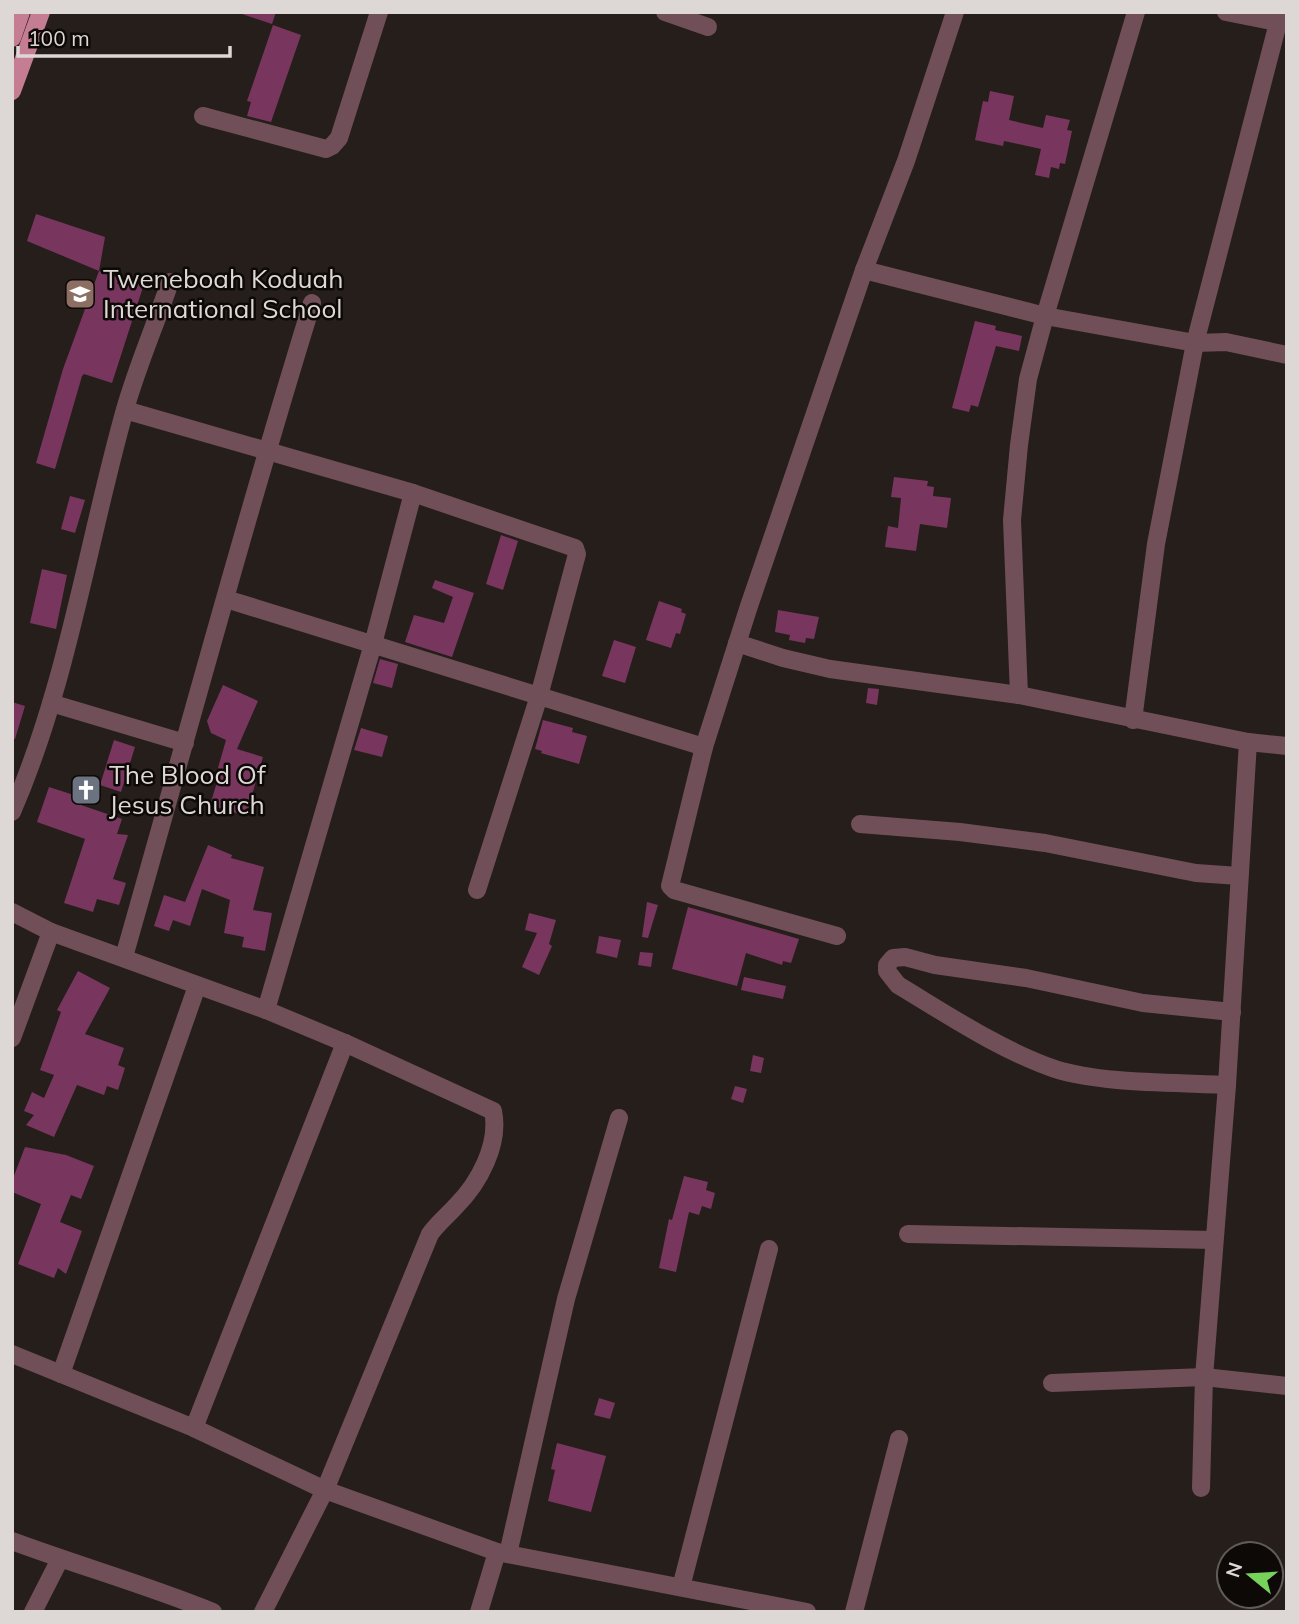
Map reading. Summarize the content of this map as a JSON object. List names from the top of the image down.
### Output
{
  "places": {
    "school or university": ["Tweneboah Koduah International School"],
    "church": ["The Blood Of Jesus Church"]
  },
  "scale_bar": "100 m",
  "north": "left"
}
